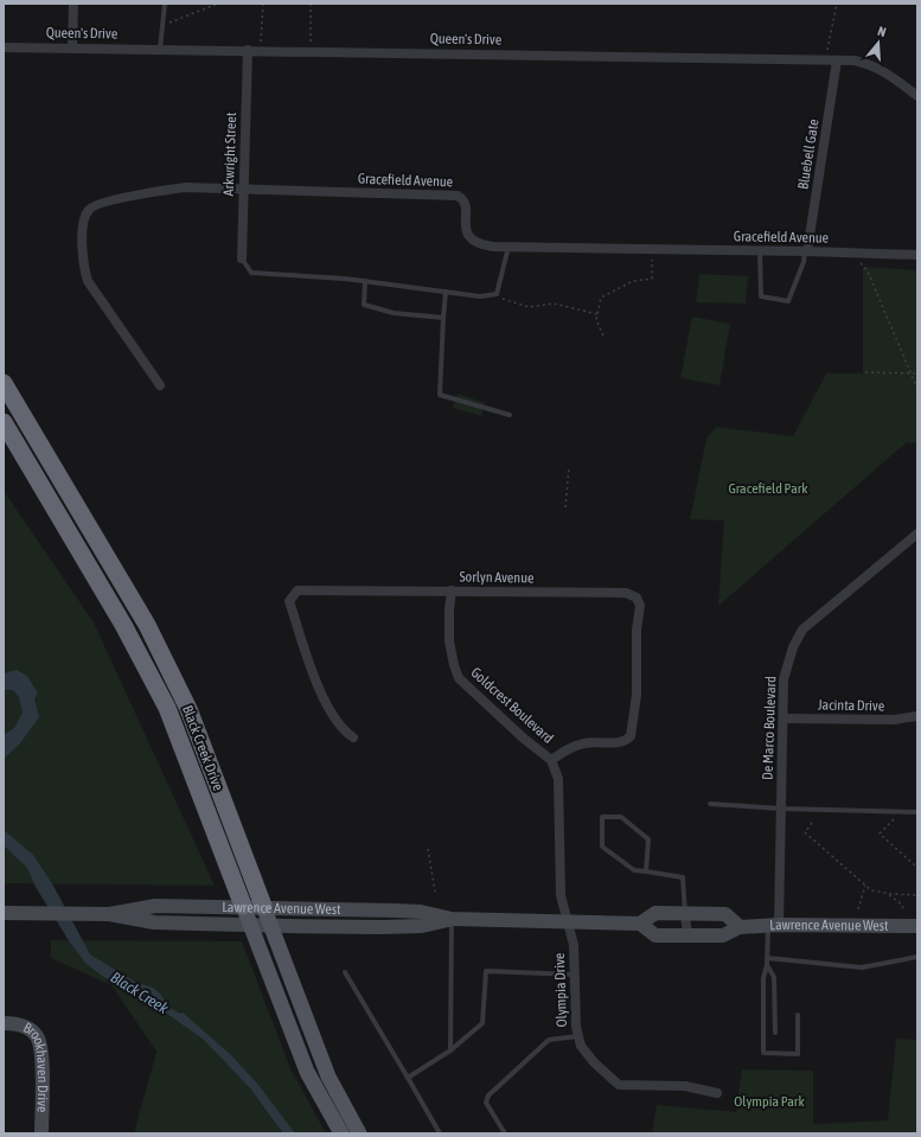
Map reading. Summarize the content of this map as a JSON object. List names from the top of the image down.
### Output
{
  "streets": {
    "highway": ["Black Creek Drive"],
    "main road": ["Lawrence Avenue West", "Brookhaven Drive"],
    "street": [
      "Queen's Drive",
      "Arkwright Street",
      "Bluebell Gate",
      "Gracefield Avenue",
      "Sorlyn Avenue",
      "Goldcrest Boulevard",
      "Jacinta Drive",
      "De Marco Boulevard",
      "Olympia Drive"
    ]
  },
  "crossings": [
    ["Queen's Drive", "Arkwright Street"],
    ["Queen's Drive", "Bluebell Gate"],
    ["Arkwright Street", "Gracefield Avenue"],
    ["Bluebell Gate", "Gracefield Avenue"],
    ["Sorlyn Avenue", "Goldcrest Boulevard"],
    ["Goldcrest Boulevard", "Lawrence Avenue West"],
    ["Goldcrest Boulevard", "Olympia Drive"],
    ["Jacinta Drive", "De Marco Boulevard"],
    ["De Marco Boulevard", "Lawrence Avenue West"],
    ["Black Creek Drive", "Lawrence Avenue West"],
    ["Lawrence Avenue West", "Olympia Drive"]
  ],
  "water": ["Black Creek"],
  "parks": ["Gracefield Park", "Olympia Park"],
  "north": "top"
}
